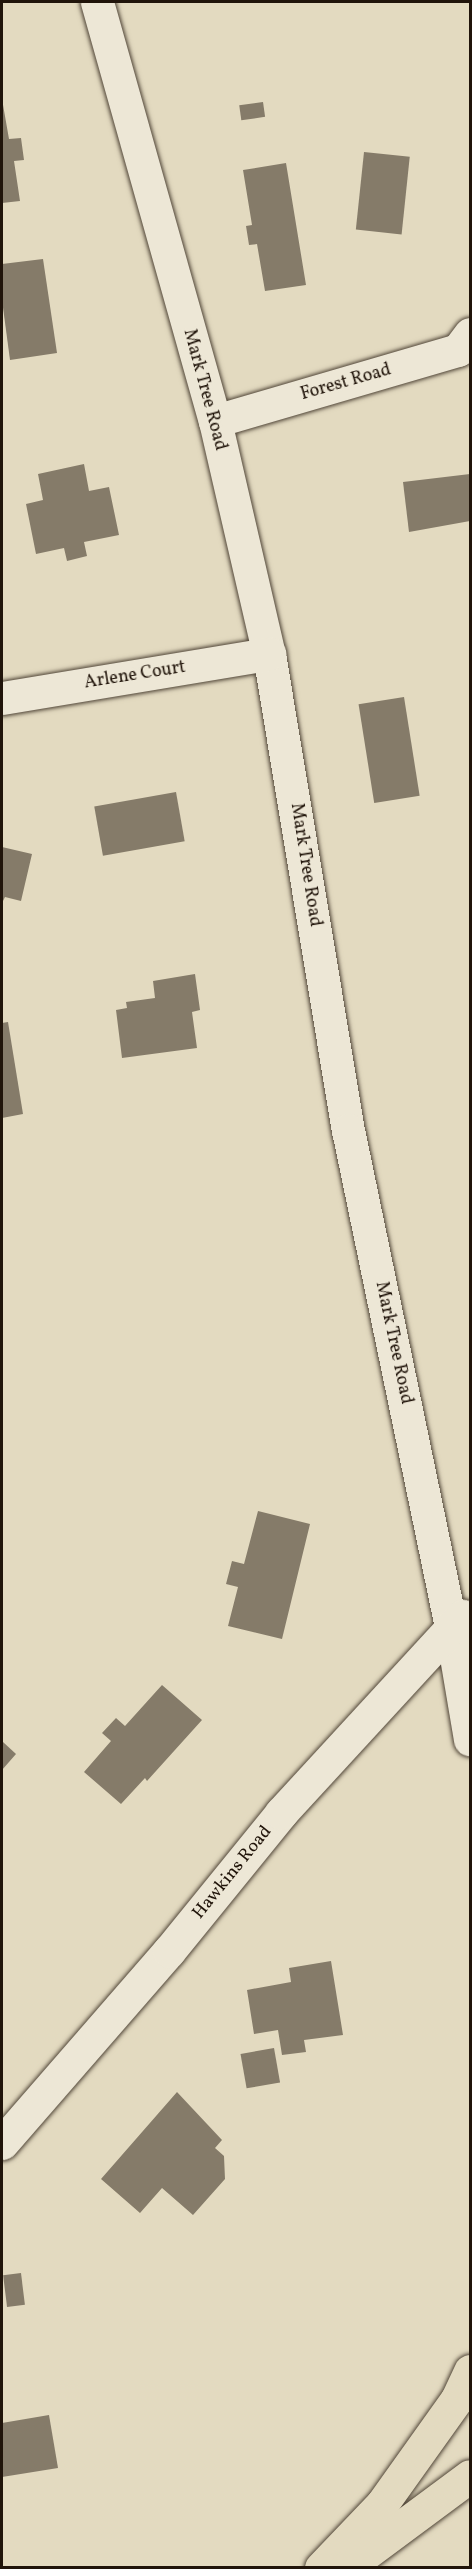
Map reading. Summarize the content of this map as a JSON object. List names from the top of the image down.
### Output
{
  "streets": {
    "street": [
      "Forest Road",
      "Mark Tree Road",
      "Arlene Court",
      "Hawkins Road"
    ]
  },
  "crossings": [
    ["Forest Road", "Mark Tree Road"],
    ["Mark Tree Road", "Arlene Court"],
    ["Mark Tree Road", "Hawkins Road"]
  ]
}
